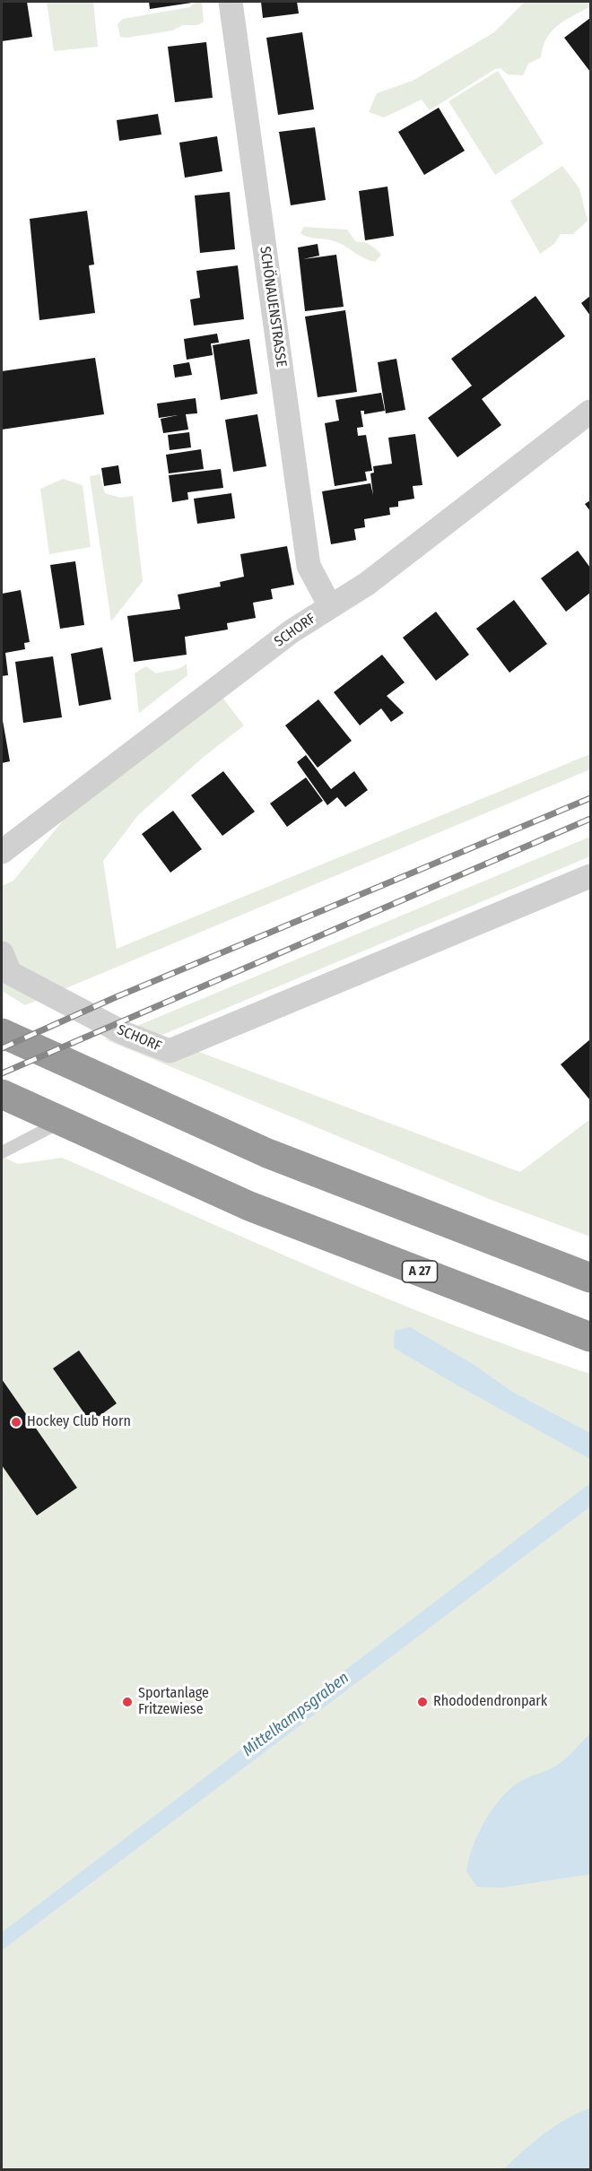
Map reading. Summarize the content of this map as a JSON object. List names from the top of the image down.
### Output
{
  "streets": {
    "highway": ["A 27"],
    "street": ["SCHÖNAUENSTRASSE", "SCHORF"]
  },
  "crossings": [
    ["SCHÖNAUENSTRASSE", "SCHORF"]
  ],
  "water": ["Mittelkampsgraben"],
  "places": ["Hockey Club Horn", "Sportanlage Fritzewiese", "Rhododendronpark"]
}
